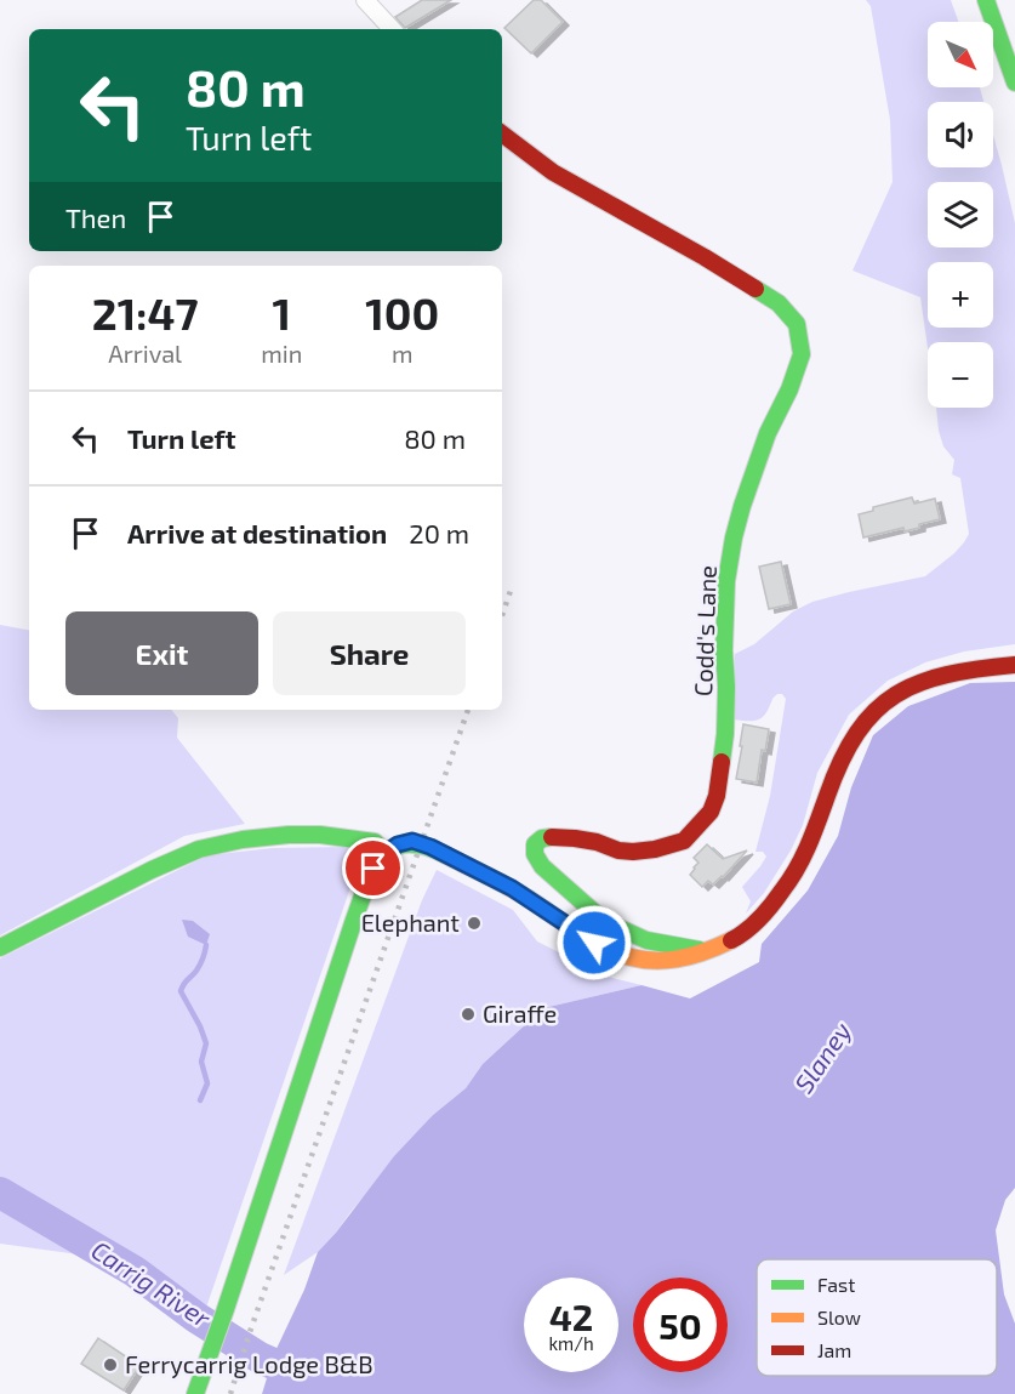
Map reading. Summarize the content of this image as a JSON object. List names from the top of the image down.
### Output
{
  "streets": {
    "main road": ["Codd's Lane"]
  },
  "water": ["Slaney", "Carrig River"],
  "places": ["Elephant", "Giraffe", "Ferrycarrig Lodge B&B"],
  "legend": ["Fast", "Slow", "Jam"],
  "north": "bottom right",
  "page": {
    "map_buttons": ["+", "−"],
    "turn": ["80 m", "Turn left"],
    "then": "Then",
    "eta": [
      "21:47",
      "Arrival",
      "1",
      "min",
      "100",
      "m"
    ],
    "list": [
      {
        "name": "Turn left",
        "value": "80 m"
      },
      {
        "name": "Arrive at destination",
        "value": "20 m"
      }
    ],
    "buttons": ["Exit", "Share"],
    "speed": "42 km/h",
    "limit": "50"
  }
}
